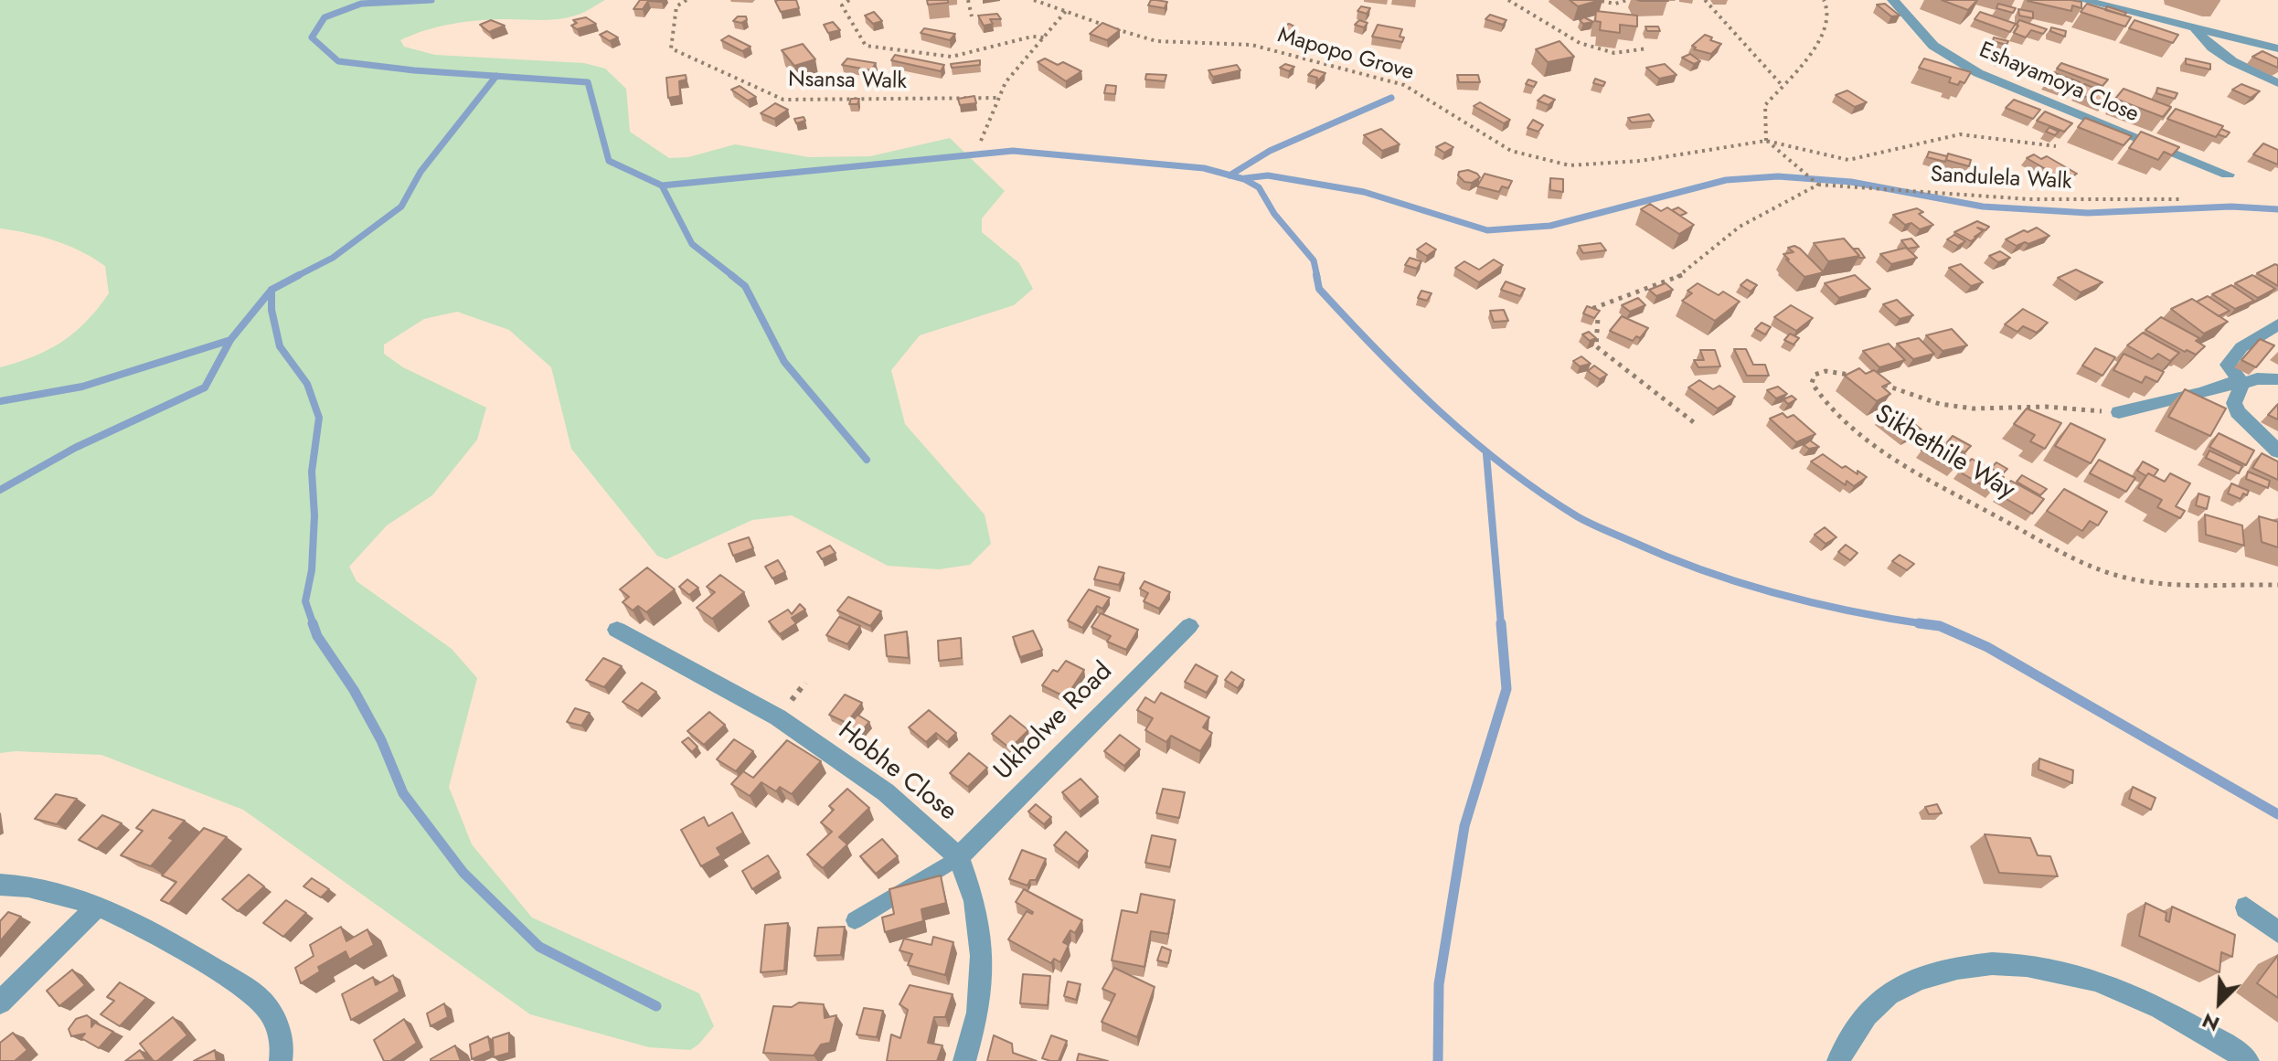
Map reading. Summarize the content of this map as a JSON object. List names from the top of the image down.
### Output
{
  "streets": {
    "street": ["Eshayamoya Close", "Ukholwe Road", "Hobhe Close"],
    "path": [
      "Mapopo Grove",
      "Nsansa Walk",
      "Sandulela Walk",
      "Sikhethile Way"
    ]
  },
  "crossings": [
    ["Ukholwe Road", "Hobhe Close"]
  ],
  "north": "bottom left"
}
